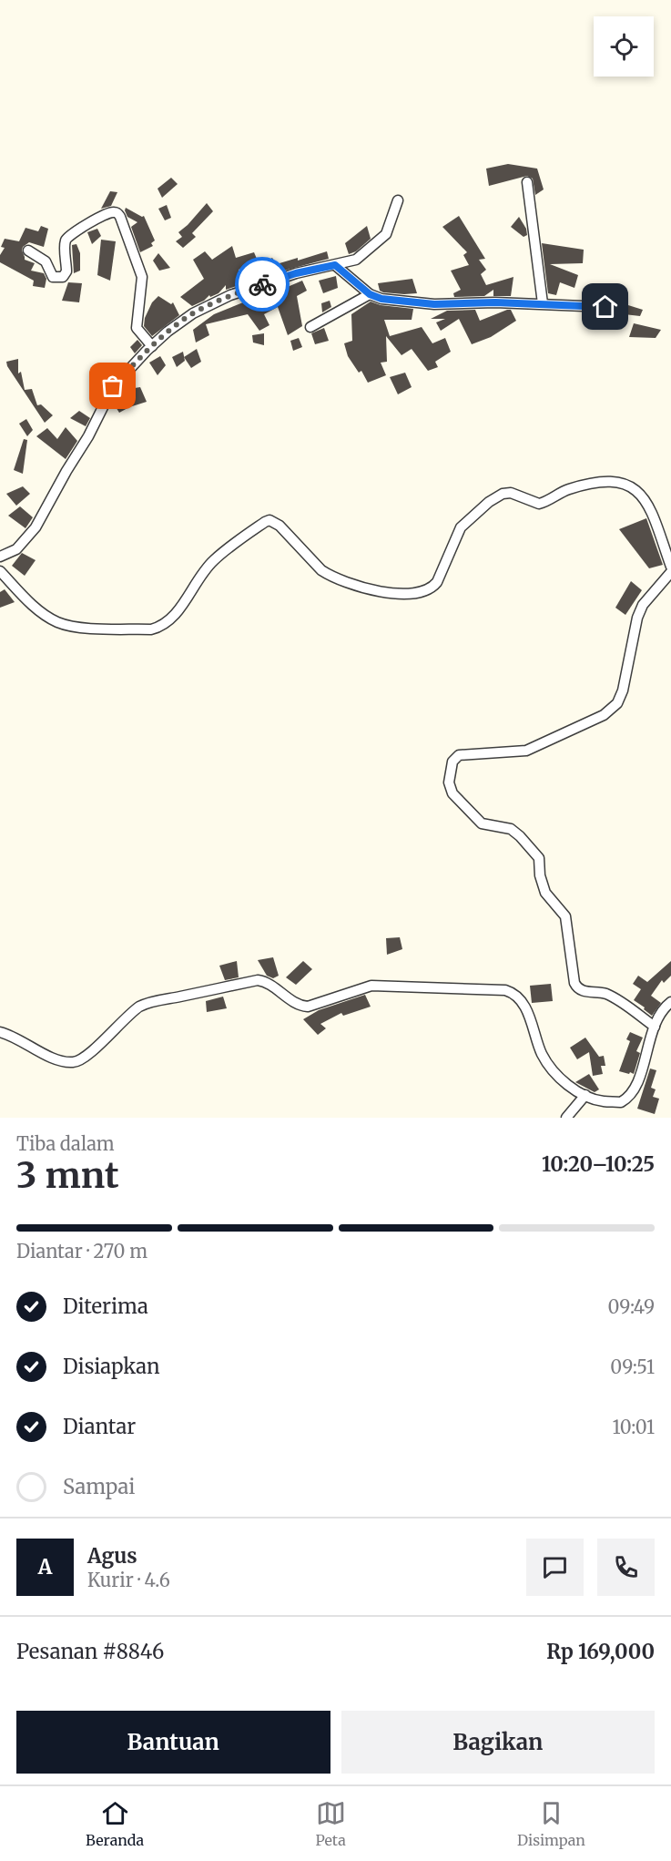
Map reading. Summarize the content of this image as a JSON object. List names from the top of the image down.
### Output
{
  "page": {
    "heading": ["3 mnt", "Tiba dalam", "10:20–10:25"],
    "panel": [
      "Agus",
      "Kurir · 4.6",
      "Pesanan #8846",
      "Rp 169,000"
    ],
    "bar": "Diantar · 270 m",
    "list": [
      ["Diterima", "09:49"],
      ["Disiapkan", "09:51"],
      ["Diantar", "10:01"],
      "Sampai"
    ],
    "round": "A",
    "buttons": ["Bantuan", "Bagikan"],
    "tabs": ["Beranda", "Peta", "Disimpan"]
  }
}
